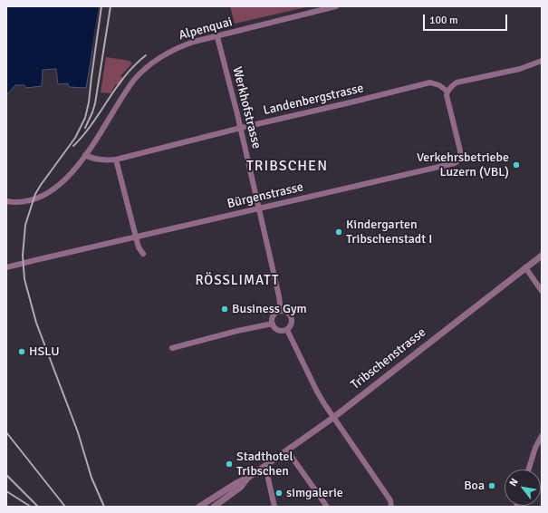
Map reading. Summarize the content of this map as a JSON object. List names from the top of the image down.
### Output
{
  "streets": {
    "street": [
      "Alpenquai",
      "Landenbergstrasse",
      "Werkhofstrasse",
      "Bürgenstrasse",
      "Tribschenstrasse"
    ]
  },
  "crossings": [
    ["Alpenquai", "Landenbergstrasse"],
    ["Alpenquai", "Werkhofstrasse"],
    ["Landenbergstrasse", "Werkhofstrasse"],
    ["Landenbergstrasse", "Bürgenstrasse"],
    ["Werkhofstrasse", "Bürgenstrasse"]
  ],
  "districts": ["TRIBSCHEN", "RÖSSLIMATT"],
  "places": [
    "Verkehrsbetriebe Luzern (VBL)",
    "Kindergarten Tribschenstadt I",
    "Business Gym",
    "HSLU",
    "Stadthotel Tribschen",
    "Boa",
    "simgalerie"
  ],
  "scale_bar": "100 m",
  "north": "top left"
}
